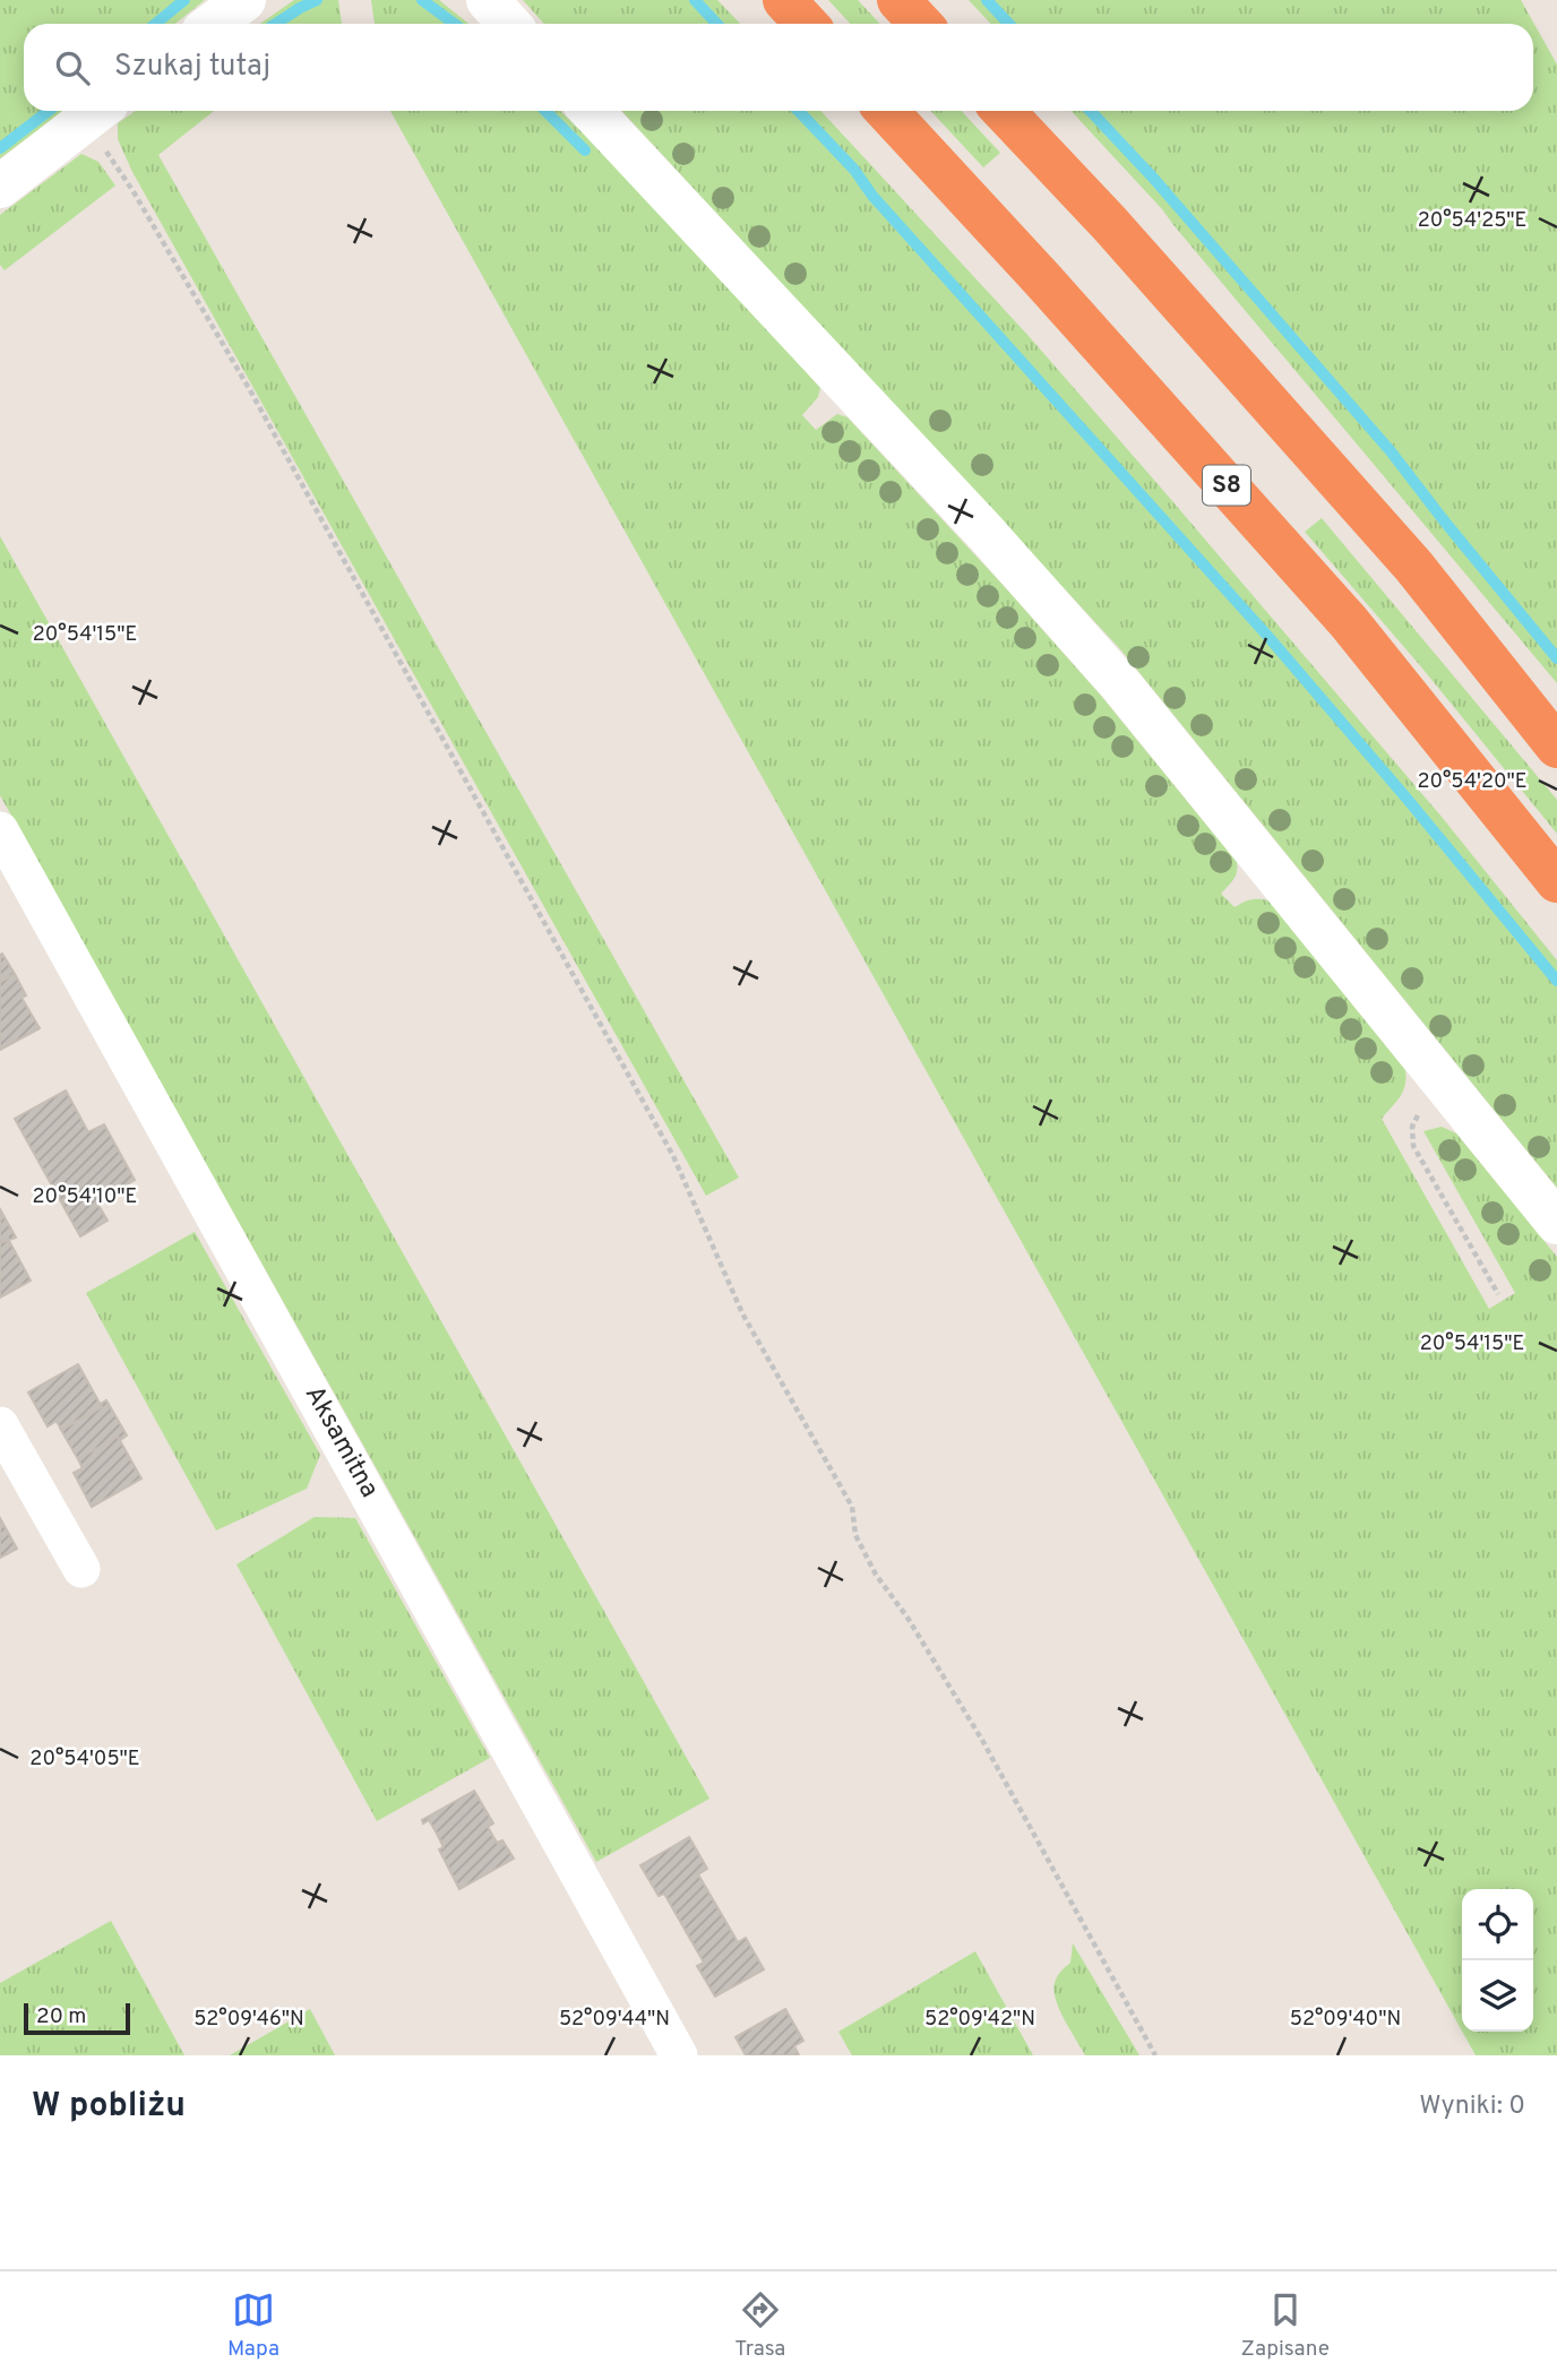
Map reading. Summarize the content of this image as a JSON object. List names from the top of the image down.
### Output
{
  "streets": {
    "highway": ["S8"],
    "street": ["Aksamitna"]
  },
  "scale_bar": "20 m",
  "page": {
    "search": "Szukaj tutaj",
    "scale": "20 m",
    "heading": ["W pobliżu", "Wyniki: 0"],
    "nav": ["Mapa", "Trasa", "Zapisane"]
  },
  "coordinates": [
    "20°54'25\"E",
    "20°54'15\"E",
    "20°54'20\"E",
    "20°54'10\"E",
    "20°54'05\"E",
    "52°09'46\"N",
    "52°09'44\"N",
    "52°09'42\"N",
    "52°09'40\"N"
  ]
}
